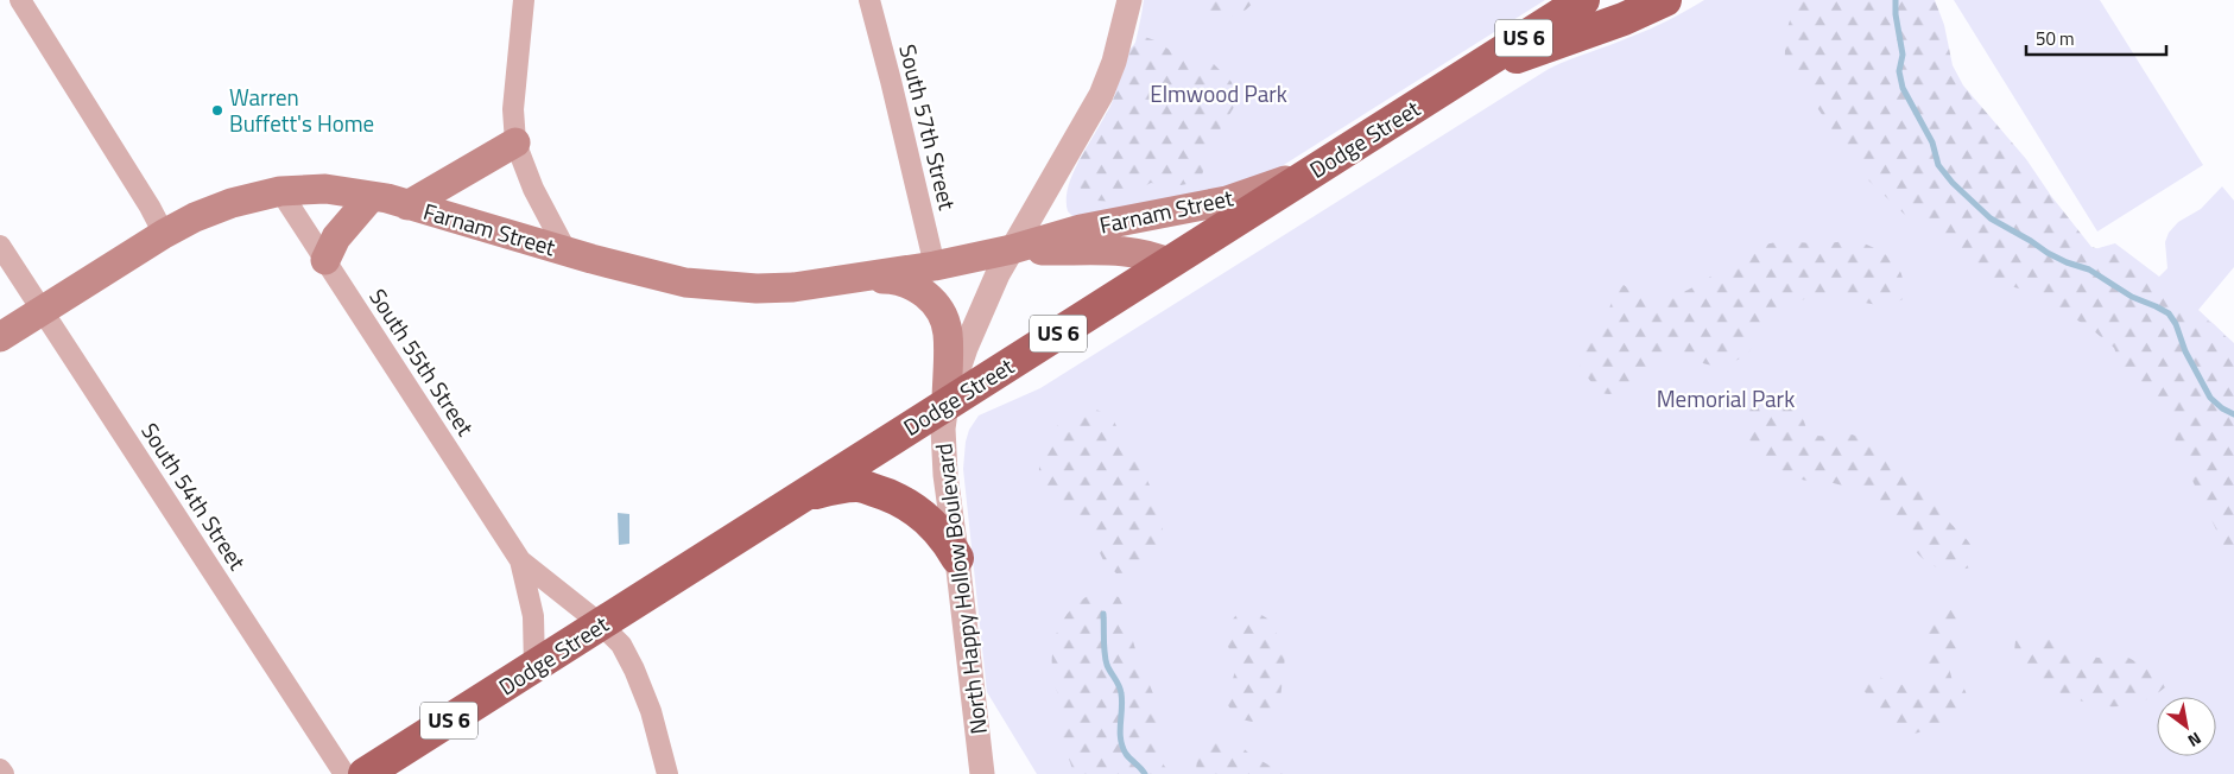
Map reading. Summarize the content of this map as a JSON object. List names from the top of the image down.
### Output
{
  "streets": {
    "highway": ["US 6", "Dodge Street"],
    "main road": ["Farnam Street"],
    "street": [
      "South 57th Street",
      "South 55th Street",
      "South 54th Street",
      "North Happy Hollow Boulevard"
    ]
  },
  "crossings": [
    ["South 57th Street", "Farnam Street"],
    ["Dodge Street", "Farnam Street"],
    ["Dodge Street", "South 55th Street"],
    ["Dodge Street", "North Happy Hollow Boulevard"],
    ["Farnam Street", "South 55th Street"],
    ["Farnam Street", "South 54th Street"],
    ["Farnam Street", "North Happy Hollow Boulevard"]
  ],
  "parks": ["Elmwood Park", "Memorial Park"],
  "places": ["Warren Buffett's Home"],
  "scale_bar": "50 m",
  "north": "bottom right"
}
